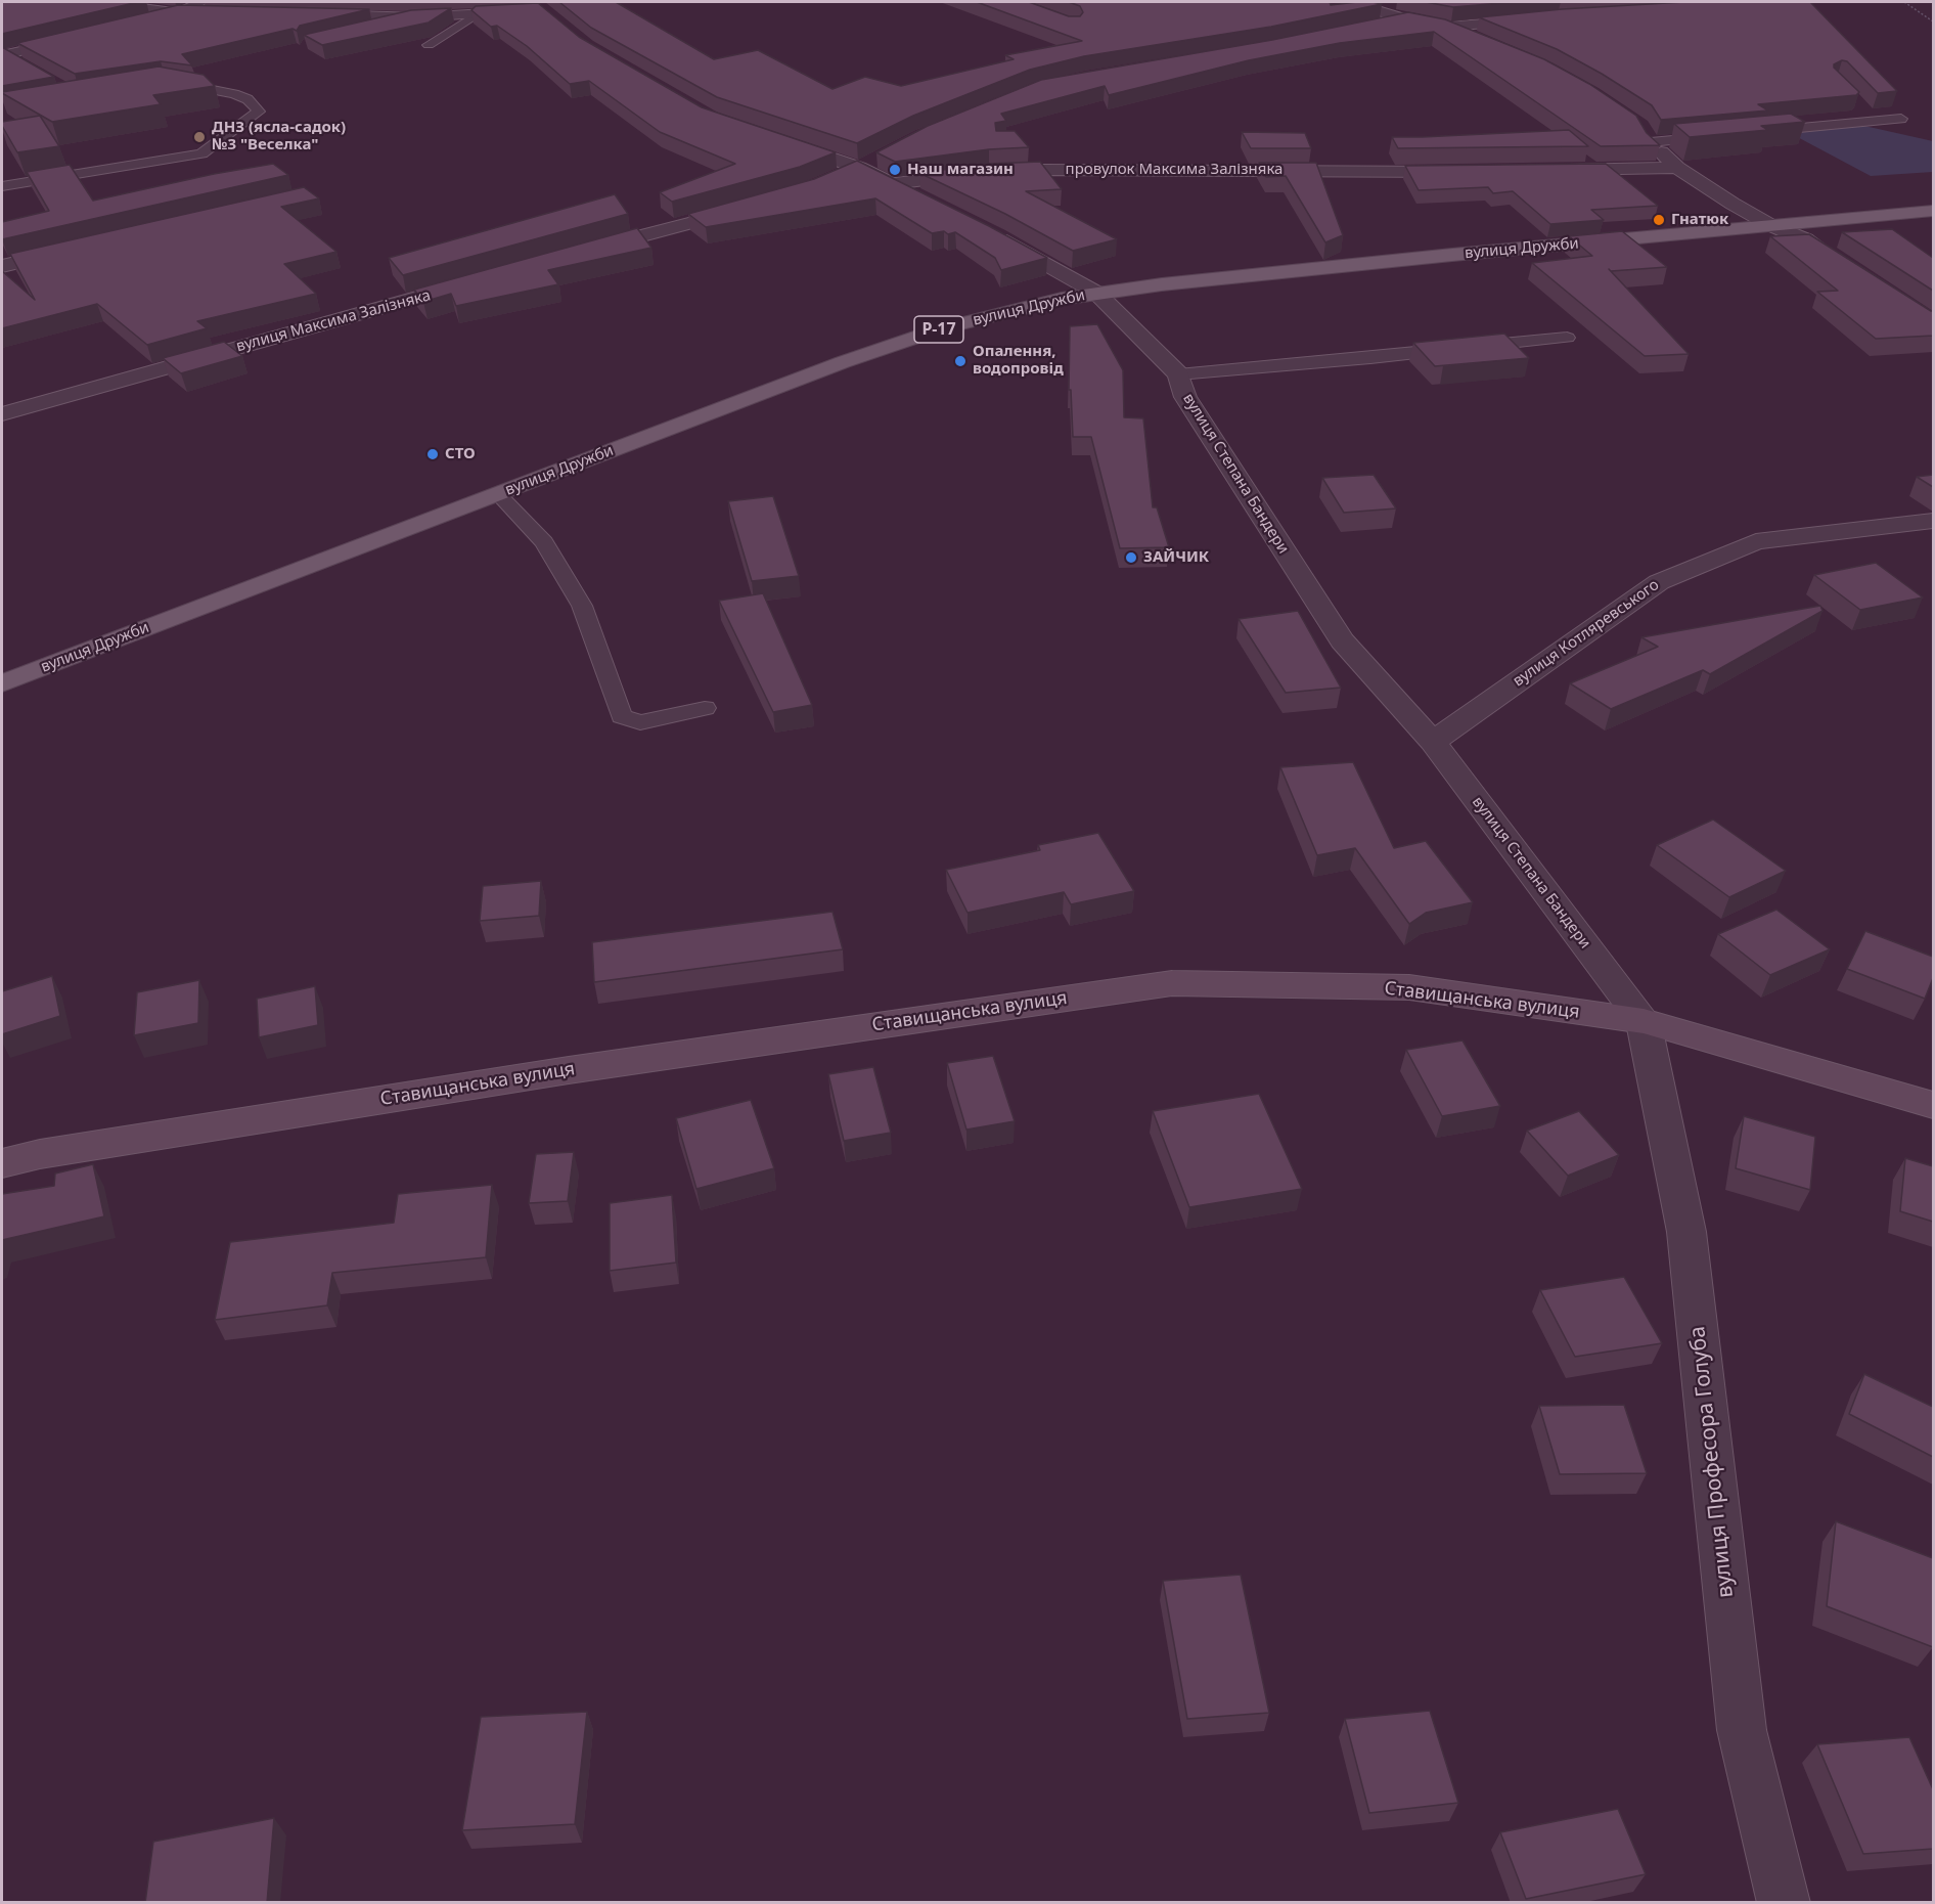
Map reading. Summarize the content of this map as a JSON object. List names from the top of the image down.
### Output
{
  "streets": {
    "main road": ["вулиця Дружби", "Р-17"],
    "street": [
      "провулок Максима Залізняка",
      "вулиця Максима Залізняка",
      "вулиця Степана Бандери",
      "вулиця Котляревського",
      "Ставищанська вулиця",
      "вулиця Професора Голуба"
    ]
  },
  "crossings": [
    ["вулиця Дружби", "вулиця Степана Бандери"],
    ["вулиця Степана Бандери", "вулиця Котляревського"],
    ["вулиця Степана Бандери", "Ставищанська вулиця"],
    ["вулиця Степана Бандери", "вулиця Професора Голуба"],
    ["Ставищанська вулиця", "вулиця Професора Голуба"]
  ],
  "places": [
    "ДНЗ (ясла-садок) №3 \"Веселка\"",
    "Наш магазин",
    "Гнатюк",
    "Опалення, водопровід",
    "СТО",
    "ЗАЙЧИК"
  ]
}
